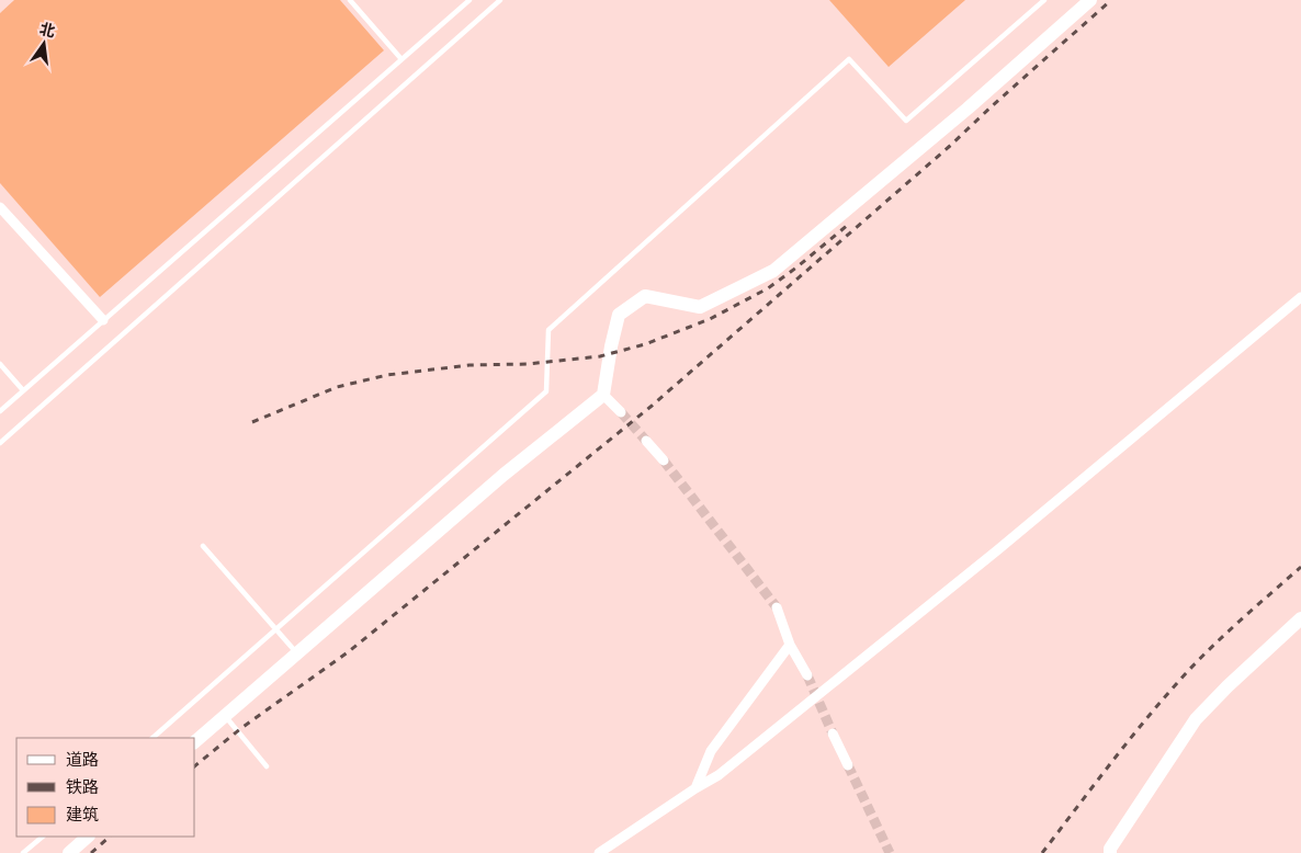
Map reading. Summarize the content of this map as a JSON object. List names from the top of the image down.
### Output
{
  "legend": ["道路", "铁路", "建筑"],
  "north": "top"
}
